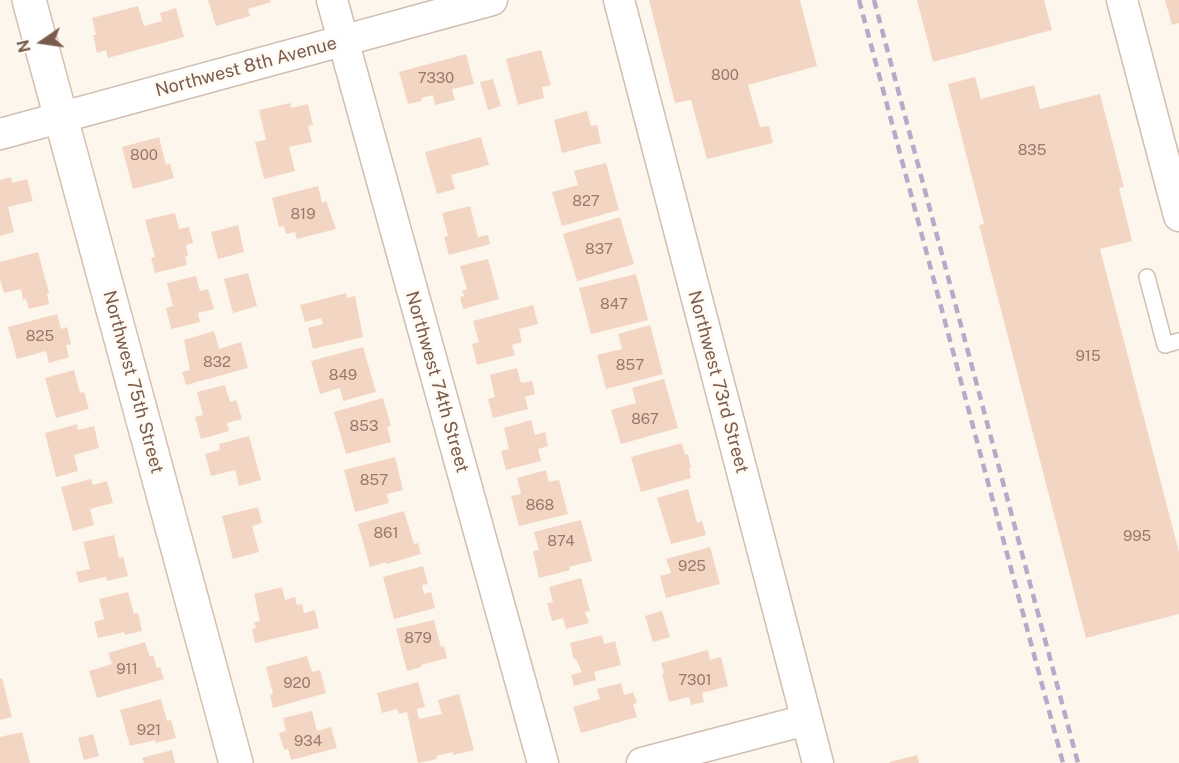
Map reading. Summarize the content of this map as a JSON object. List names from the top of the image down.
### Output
{
  "streets": {
    "street": [
      "Northwest 8th Avenue",
      "Northwest 75th Street",
      "Northwest 74th Street",
      "Northwest 73rd Street"
    ]
  },
  "crossings": [
    ["Northwest 8th Avenue", "Northwest 75th Street"],
    ["Northwest 8th Avenue", "Northwest 74th Street"]
  ],
  "house_numbers": [
    "800",
    "7330",
    "835",
    "800",
    "827",
    "819",
    "837",
    "847",
    "825",
    "915",
    "832",
    "857",
    "849",
    "867",
    "853",
    "857",
    "868",
    "861",
    "995",
    "874",
    "925",
    "879",
    "911",
    "7301",
    "920",
    "921",
    "934"
  ],
  "north": "left"
}
